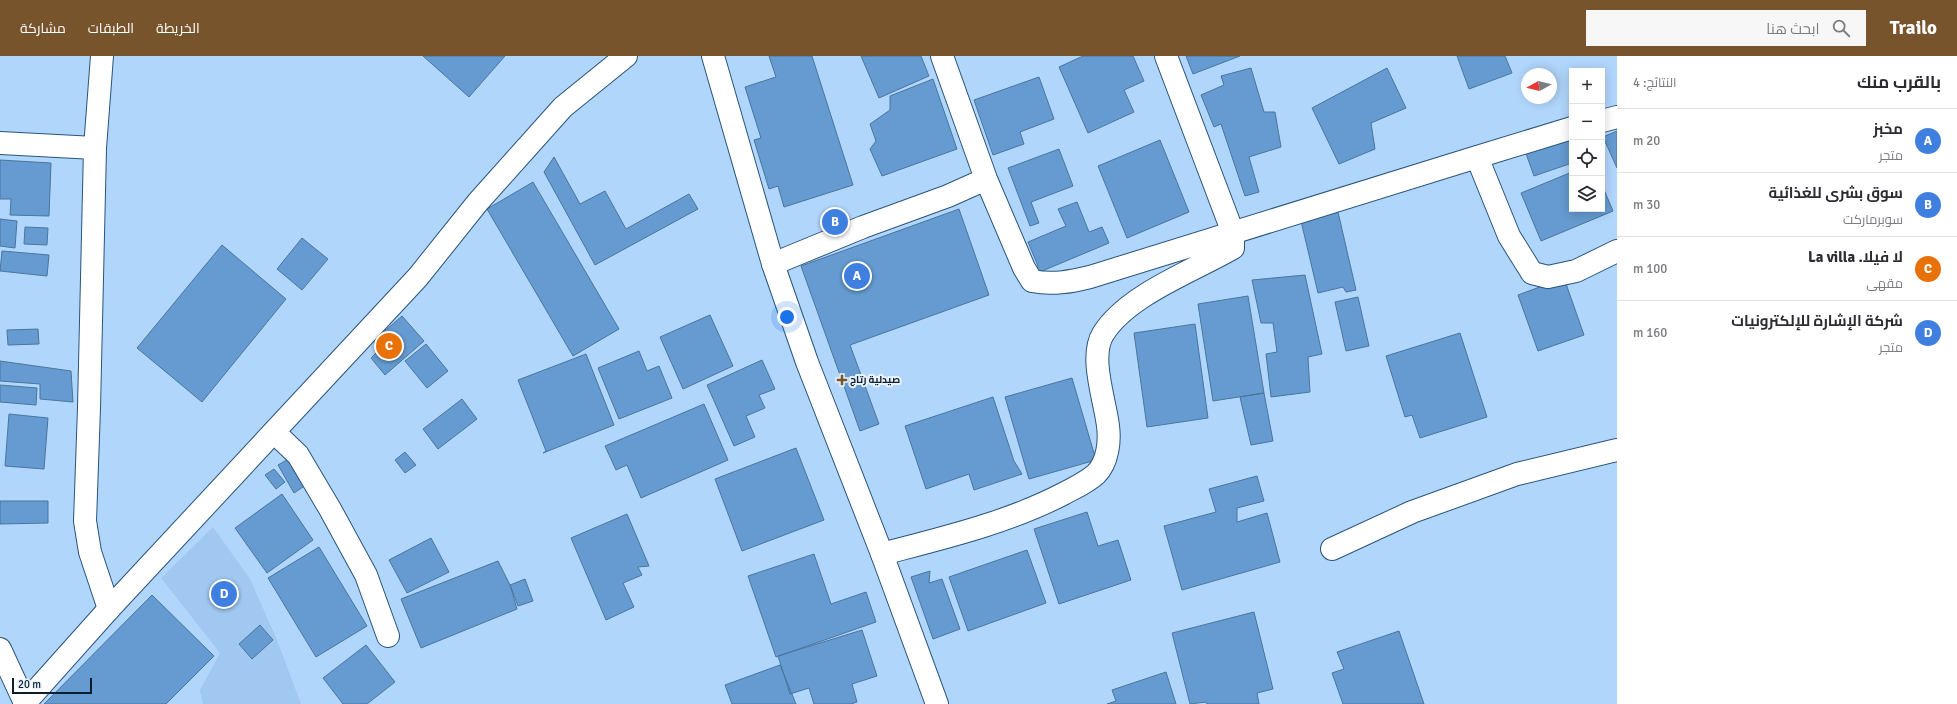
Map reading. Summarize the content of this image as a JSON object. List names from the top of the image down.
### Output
{
  "places": {
    "health": ["صيدلية رتاج"]
  },
  "scale_bar": "20 m",
  "north": "left",
  "page": {
    "header": "Trailo",
    "search": "ابحث هنا",
    "nav": ["الخريطة", "الطبقات", "مشاركة"],
    "heading": ["بالقرب منك", "النتائج: 4"],
    "map_buttons": ["+", "−"],
    "list": [
      {
        "mark": "A",
        "name": "مخبز",
        "note": "متجر",
        "value": "20 m"
      },
      {
        "mark": "B",
        "name": "سوق بشرى للغذائية",
        "note": "سوبرماركت",
        "value": "30 m"
      },
      {
        "mark": "C",
        "name": "لا فيلا. La villa",
        "note": "مقهى",
        "value": "100 m"
      },
      {
        "mark": "D",
        "name": "شركة الإشارة للإلكترونيات",
        "note": "متجر",
        "value": "160 m"
      }
    ],
    "pins": [
      "B",
      "A",
      "C",
      "D"
    ],
    "scale": "20 m"
  }
}
